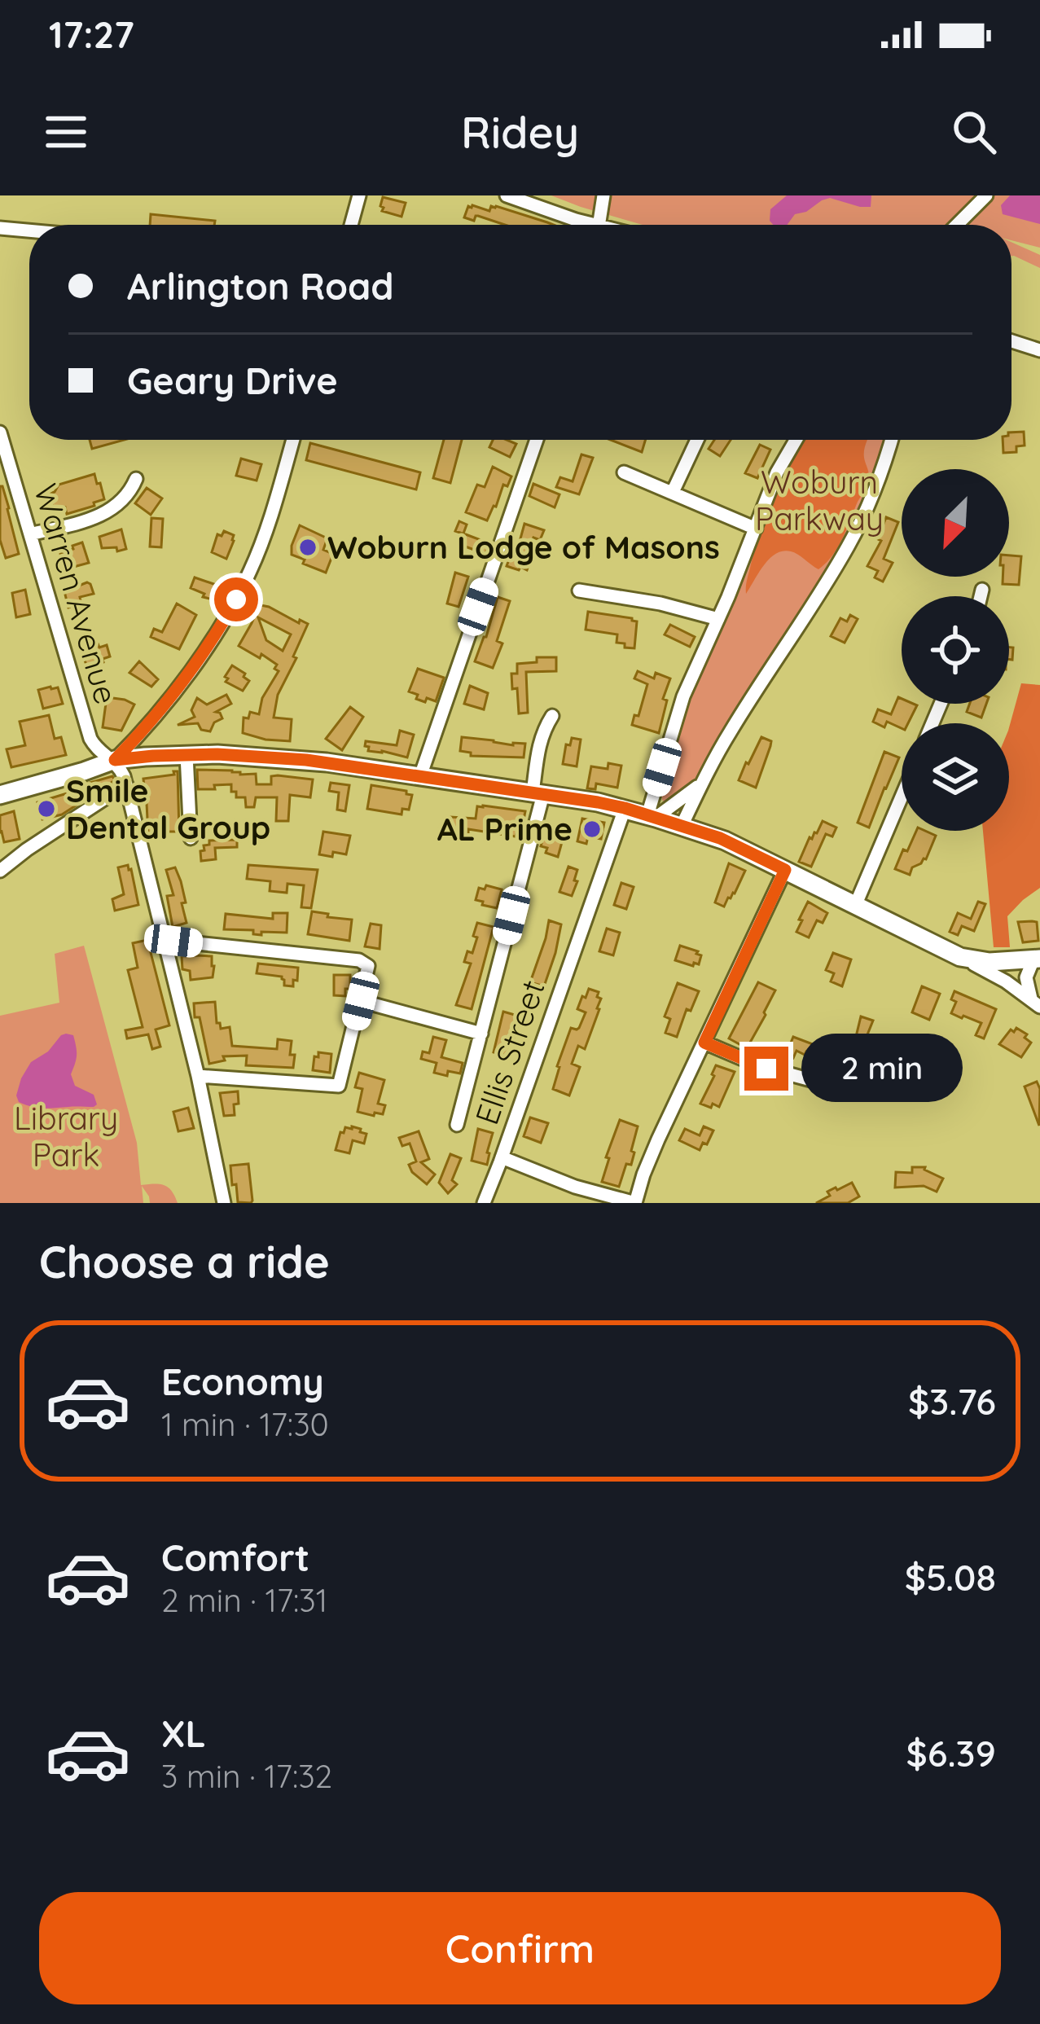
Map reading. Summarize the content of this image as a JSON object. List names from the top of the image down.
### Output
{
  "streets": {
    "street": ["Warren Avenue", "Ellis Street"]
  },
  "parks": ["Woburn Parkway", "Library Park"],
  "places": ["Woburn Lodge of Masons", "Smile Dental Group", "AL Prime"],
  "north": "bottom left",
  "page": {
    "status": "17:27",
    "header": "Ridey",
    "banner": ["Arlington Road", "Geary Drive"],
    "bubble": "2 min",
    "heading": "Choose a ride",
    "list": [
      {
        "name": "Economy",
        "note": "1 min · 17:30",
        "value": "$3.76"
      },
      {
        "name": "Comfort",
        "note": "2 min · 17:31",
        "value": "$5.08"
      },
      {
        "name": "XL",
        "note": "3 min · 17:32",
        "value": "$6.39"
      }
    ],
    "buttons": "Confirm"
  }
}
